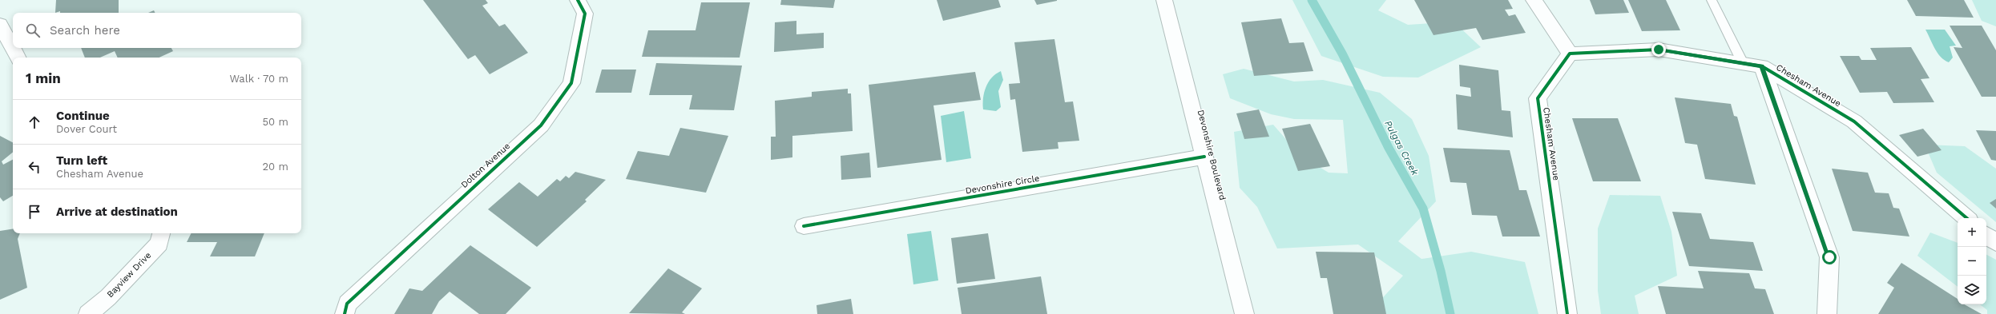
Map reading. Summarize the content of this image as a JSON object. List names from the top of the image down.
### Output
{
  "streets": {
    "street": [
      "Chesham Avenue",
      "Devonshire Boulevard",
      "Dolton Avenue",
      "Devonshire Circle",
      "Bayview Drive"
    ]
  },
  "crossings": [
    ["Devonshire Boulevard", "Devonshire Circle"]
  ],
  "water": ["Pulgas Creek"],
  "page": {
    "search": "Search here",
    "heading": ["1 min", "Walk · 70 m"],
    "list": [
      ["Continue", "Dover Court", "50 m"],
      ["Turn left", "Chesham Avenue", "20 m"],
      "Arrive at destination"
    ],
    "map_buttons": ["+", "−"]
  }
}
